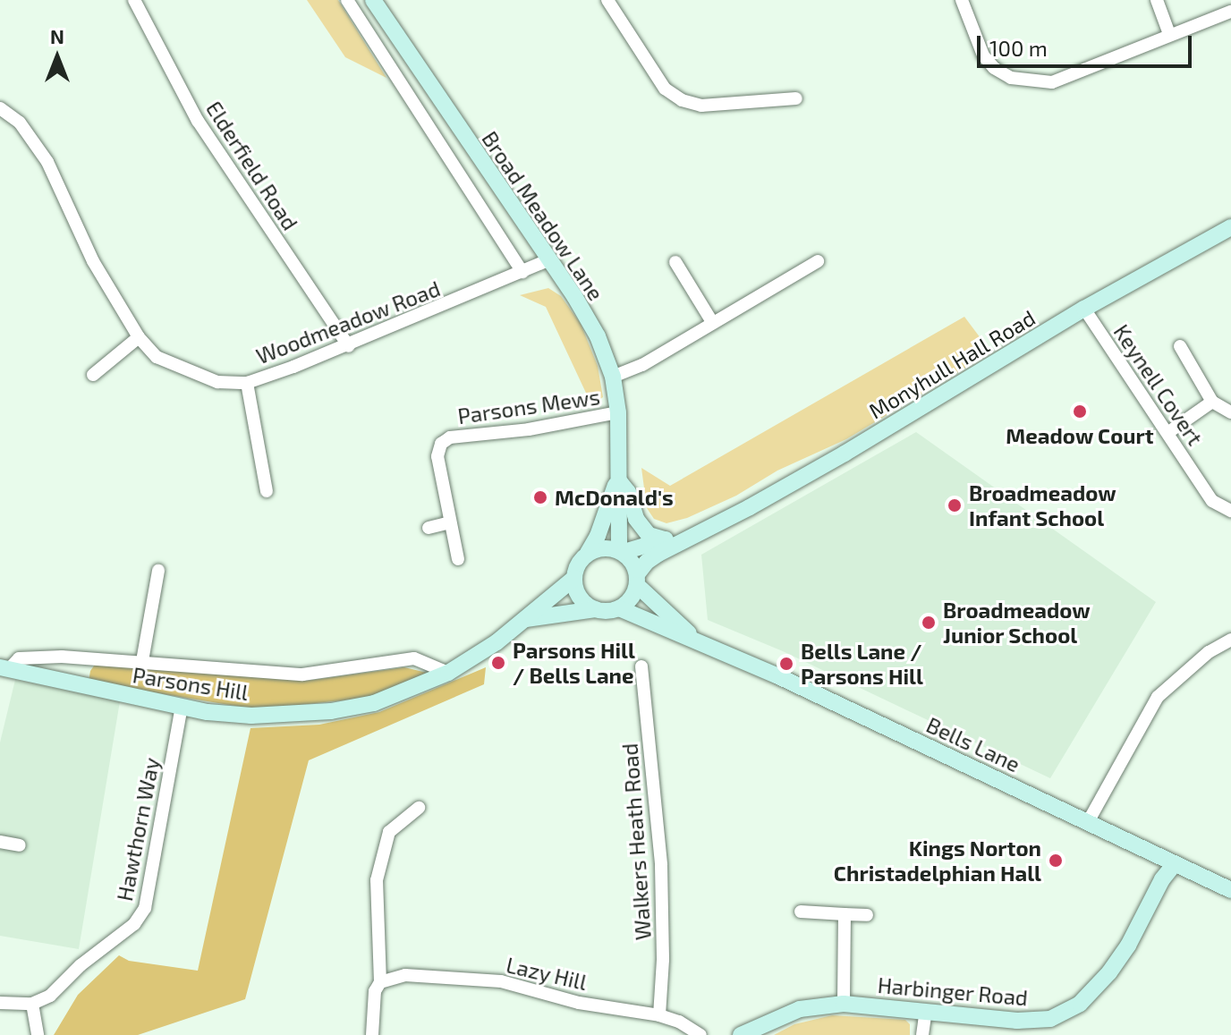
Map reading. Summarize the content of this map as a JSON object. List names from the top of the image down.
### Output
{
  "streets": {
    "street": [
      "Elderfield Road",
      "Broad Meadow Lane",
      "Woodmeadow Road",
      "Monyhull Hall Road",
      "Keynell Covert",
      "Parsons Mews",
      "Parsons Hill",
      "Bells Lane",
      "Hawthorn Way",
      "Walkers Heath Road",
      "Lazy Hill",
      "Harbinger Road"
    ]
  },
  "crossings": [
    ["Elderfield Road", "Woodmeadow Road"],
    ["Broad Meadow Lane", "Woodmeadow Road"],
    ["Broad Meadow Lane", "Monyhull Hall Road"],
    ["Broad Meadow Lane", "Parsons Mews"],
    ["Broad Meadow Lane", "Parsons Hill"],
    ["Broad Meadow Lane", "Bells Lane"],
    ["Monyhull Hall Road", "Keynell Covert"],
    ["Monyhull Hall Road", "Parsons Hill"],
    ["Monyhull Hall Road", "Bells Lane"],
    ["Parsons Hill", "Bells Lane"],
    ["Parsons Hill", "Hawthorn Way"],
    ["Bells Lane", "Harbinger Road"],
    ["Walkers Heath Road", "Lazy Hill"]
  ],
  "places": [
    "Meadow Court",
    "McDonald's",
    "Broadmeadow Infant School",
    "Broadmeadow Junior School",
    "Parsons Hill / Bells Lane",
    "Bells Lane / Parsons Hill",
    "Kings Norton Christadelphian Hall"
  ],
  "scale_bar": "100 m",
  "north": "top"
}
